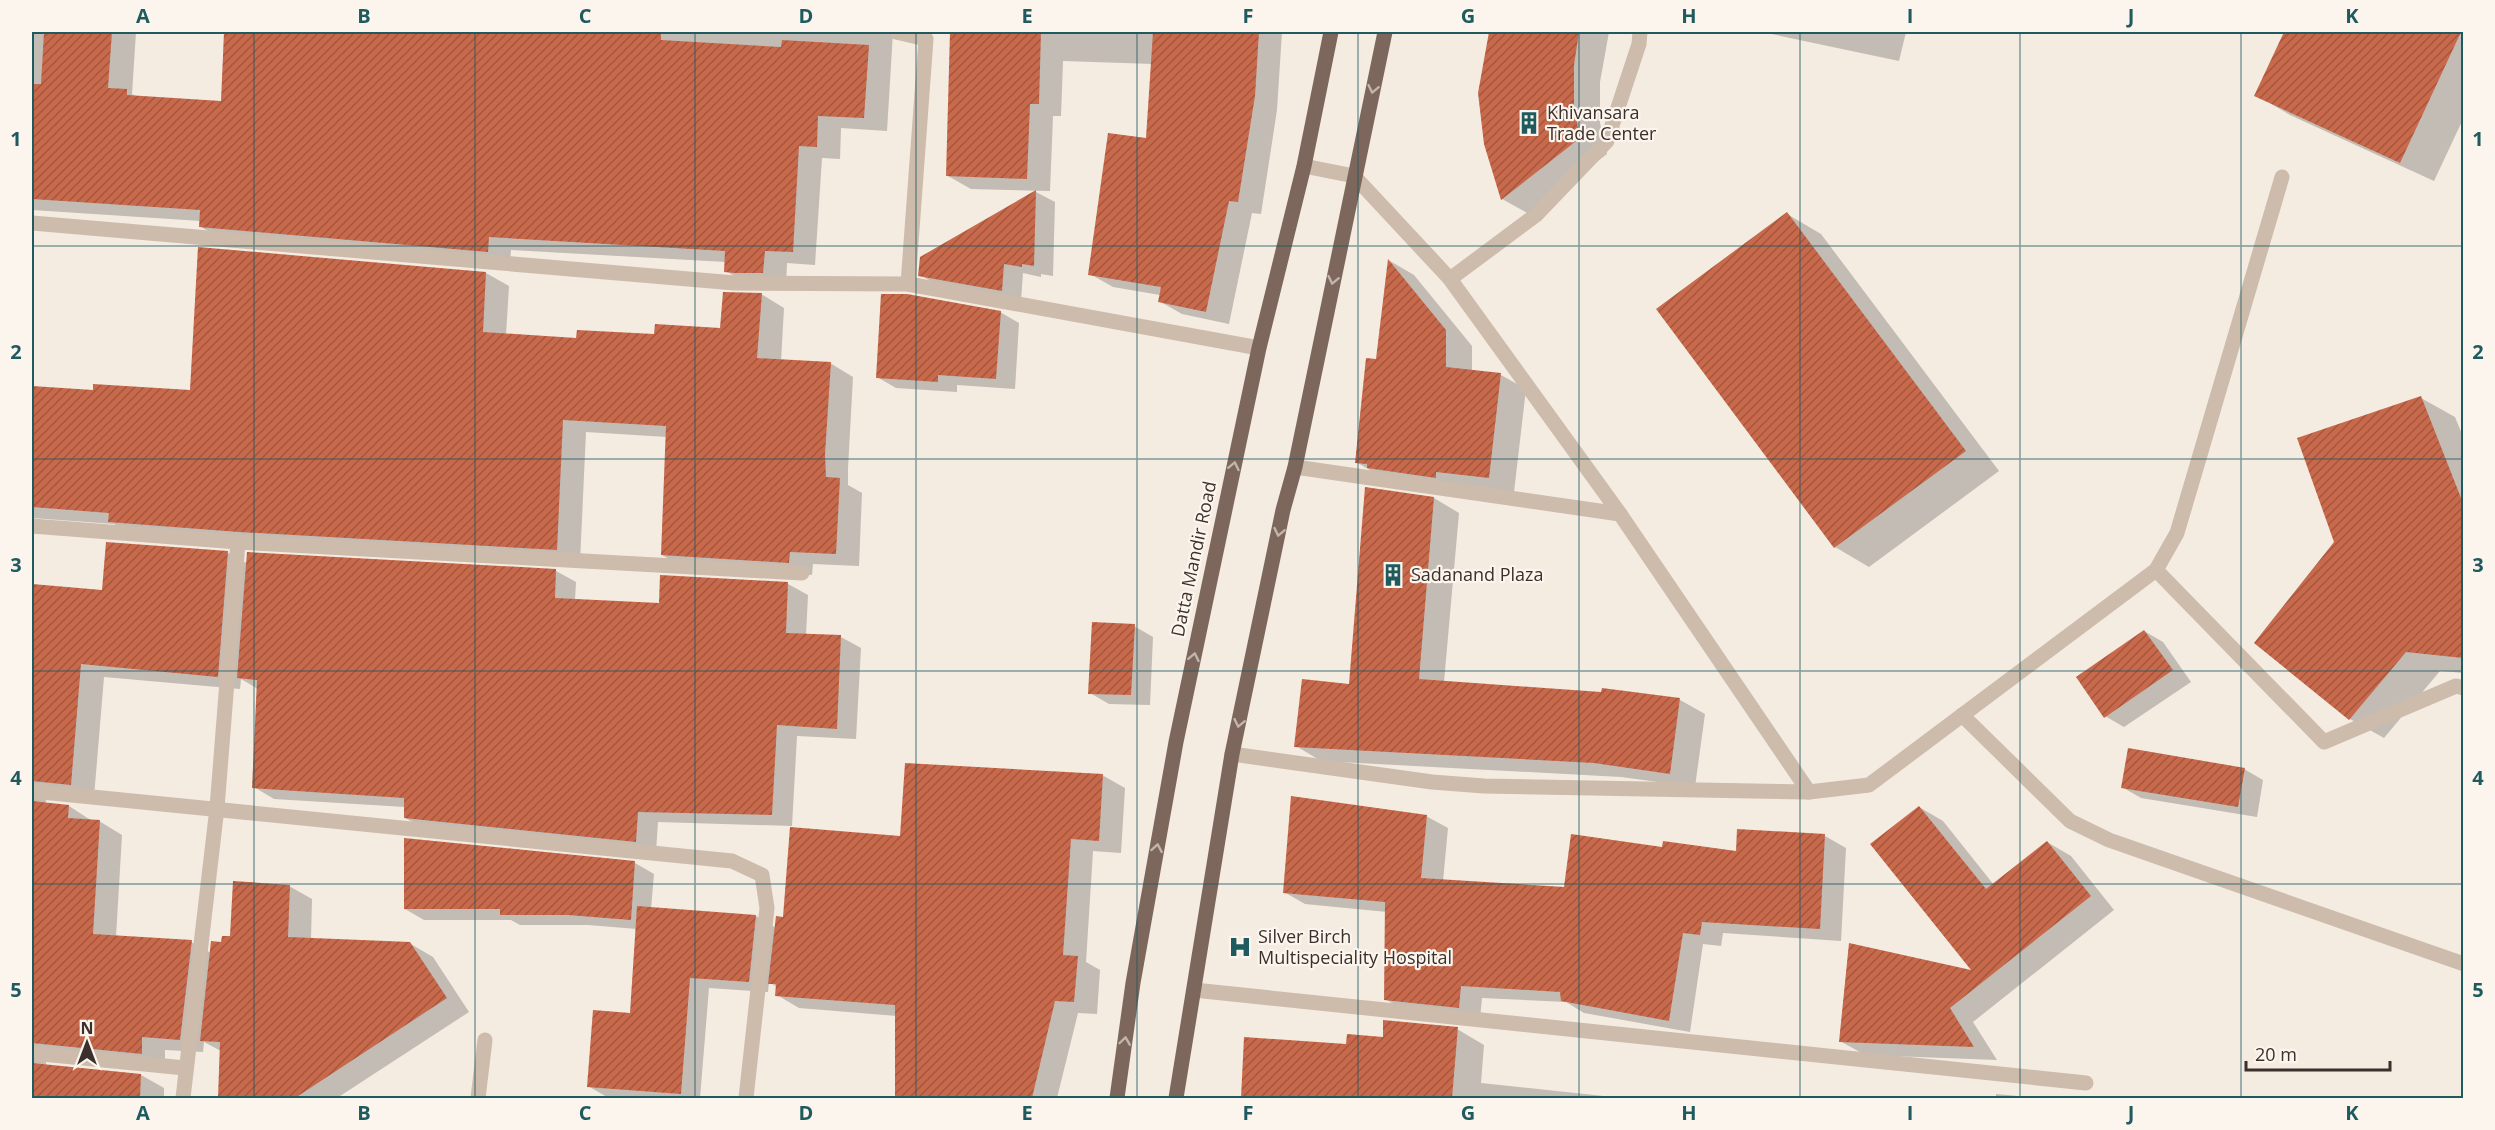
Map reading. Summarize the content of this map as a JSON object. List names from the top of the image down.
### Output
{
  "streets": {
    "main road": ["Datta Mandir Road"]
  },
  "places": {
    "building": ["Khivansara Trade Center", "Sadanand Plaza"],
    "hospital": ["Silver Birch Multispeciality Hospital"]
  },
  "scale_bar": "20 m",
  "north": "top",
  "grid": {
    "columns": [
      "A",
      "B",
      "C",
      "D",
      "E",
      "F",
      "G",
      "H",
      "I",
      "J",
      "K"
    ],
    "rows": [
      "1",
      "2",
      "3",
      "4",
      "5"
    ]
  }
}
